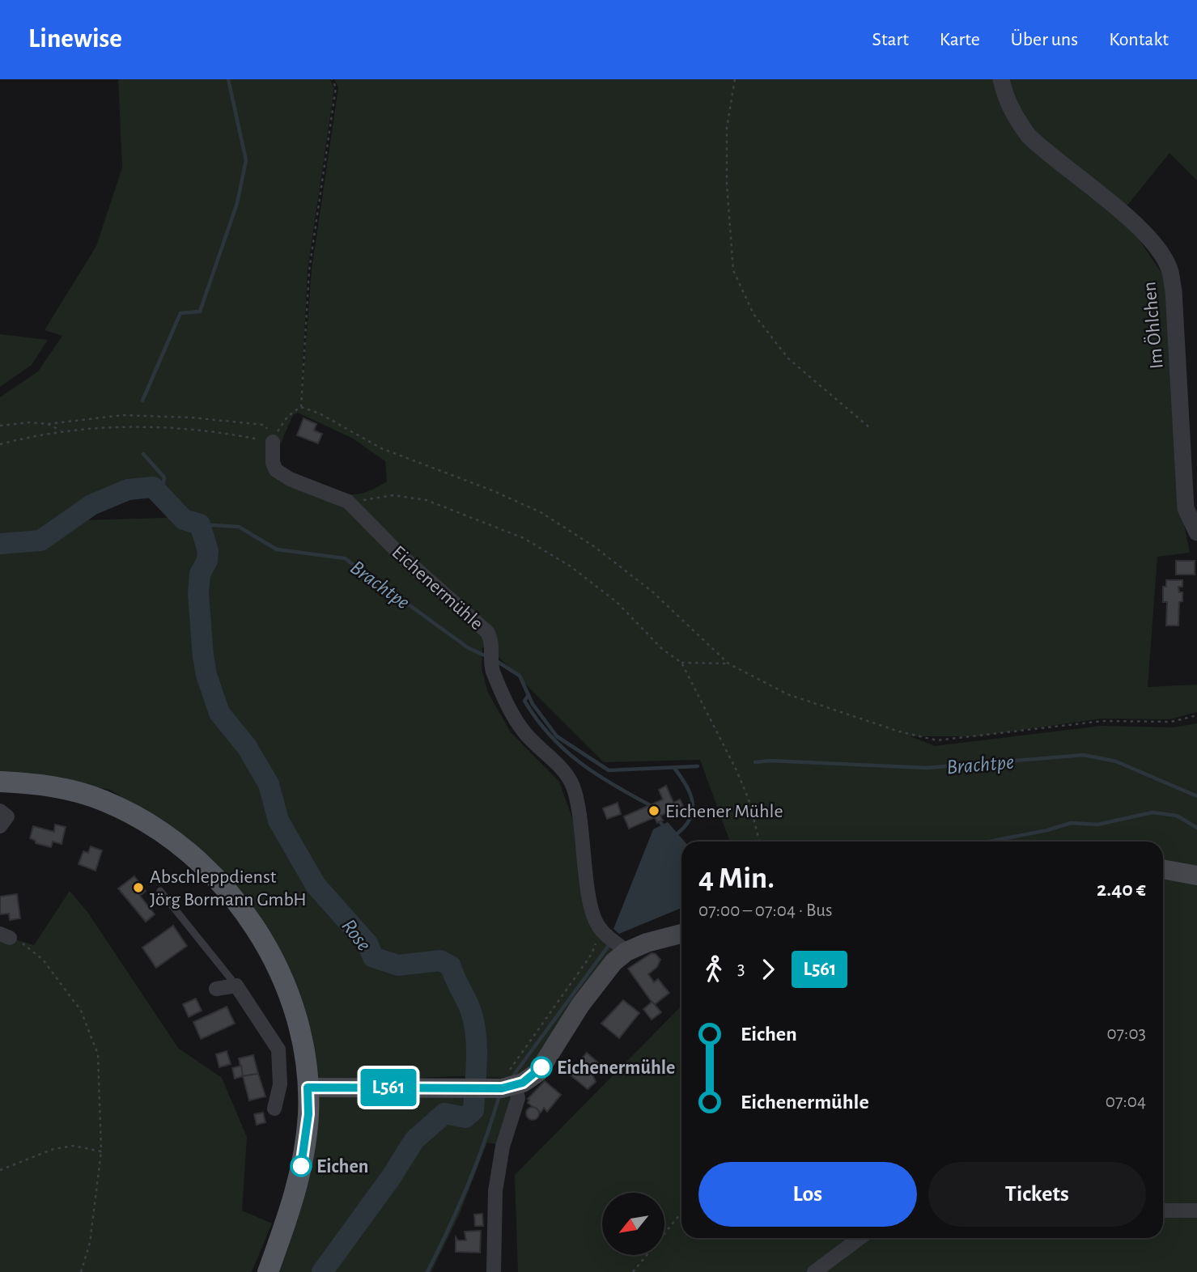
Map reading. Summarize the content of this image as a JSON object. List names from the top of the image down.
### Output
{
  "streets": {
    "street": ["Im Öhlchen", "Eichenermühle"]
  },
  "water": ["Brachtpe", "Rose"],
  "places": [
    "Eichener Mühle",
    "Abschleppdienst Jörg Bormann GmbH",
    "Eichenermühle",
    "Eichen"
  ],
  "lines": ["bus line L561"],
  "north": "bottom left",
  "page": {
    "header": "Linewise",
    "nav": [
      "Start",
      "Karte",
      "Über uns",
      "Kontakt"
    ],
    "on_map": "L561",
    "heading": ["4 Min.", "07:00 – 07:04 · Bus", "2.40 €"],
    "legs": ["3", "L561"],
    "list": [
      {
        "name": "Eichen",
        "value": "07:03"
      },
      {
        "name": "Eichenermühle",
        "value": "07:04"
      }
    ],
    "buttons": ["Los", "Tickets"]
  }
}
